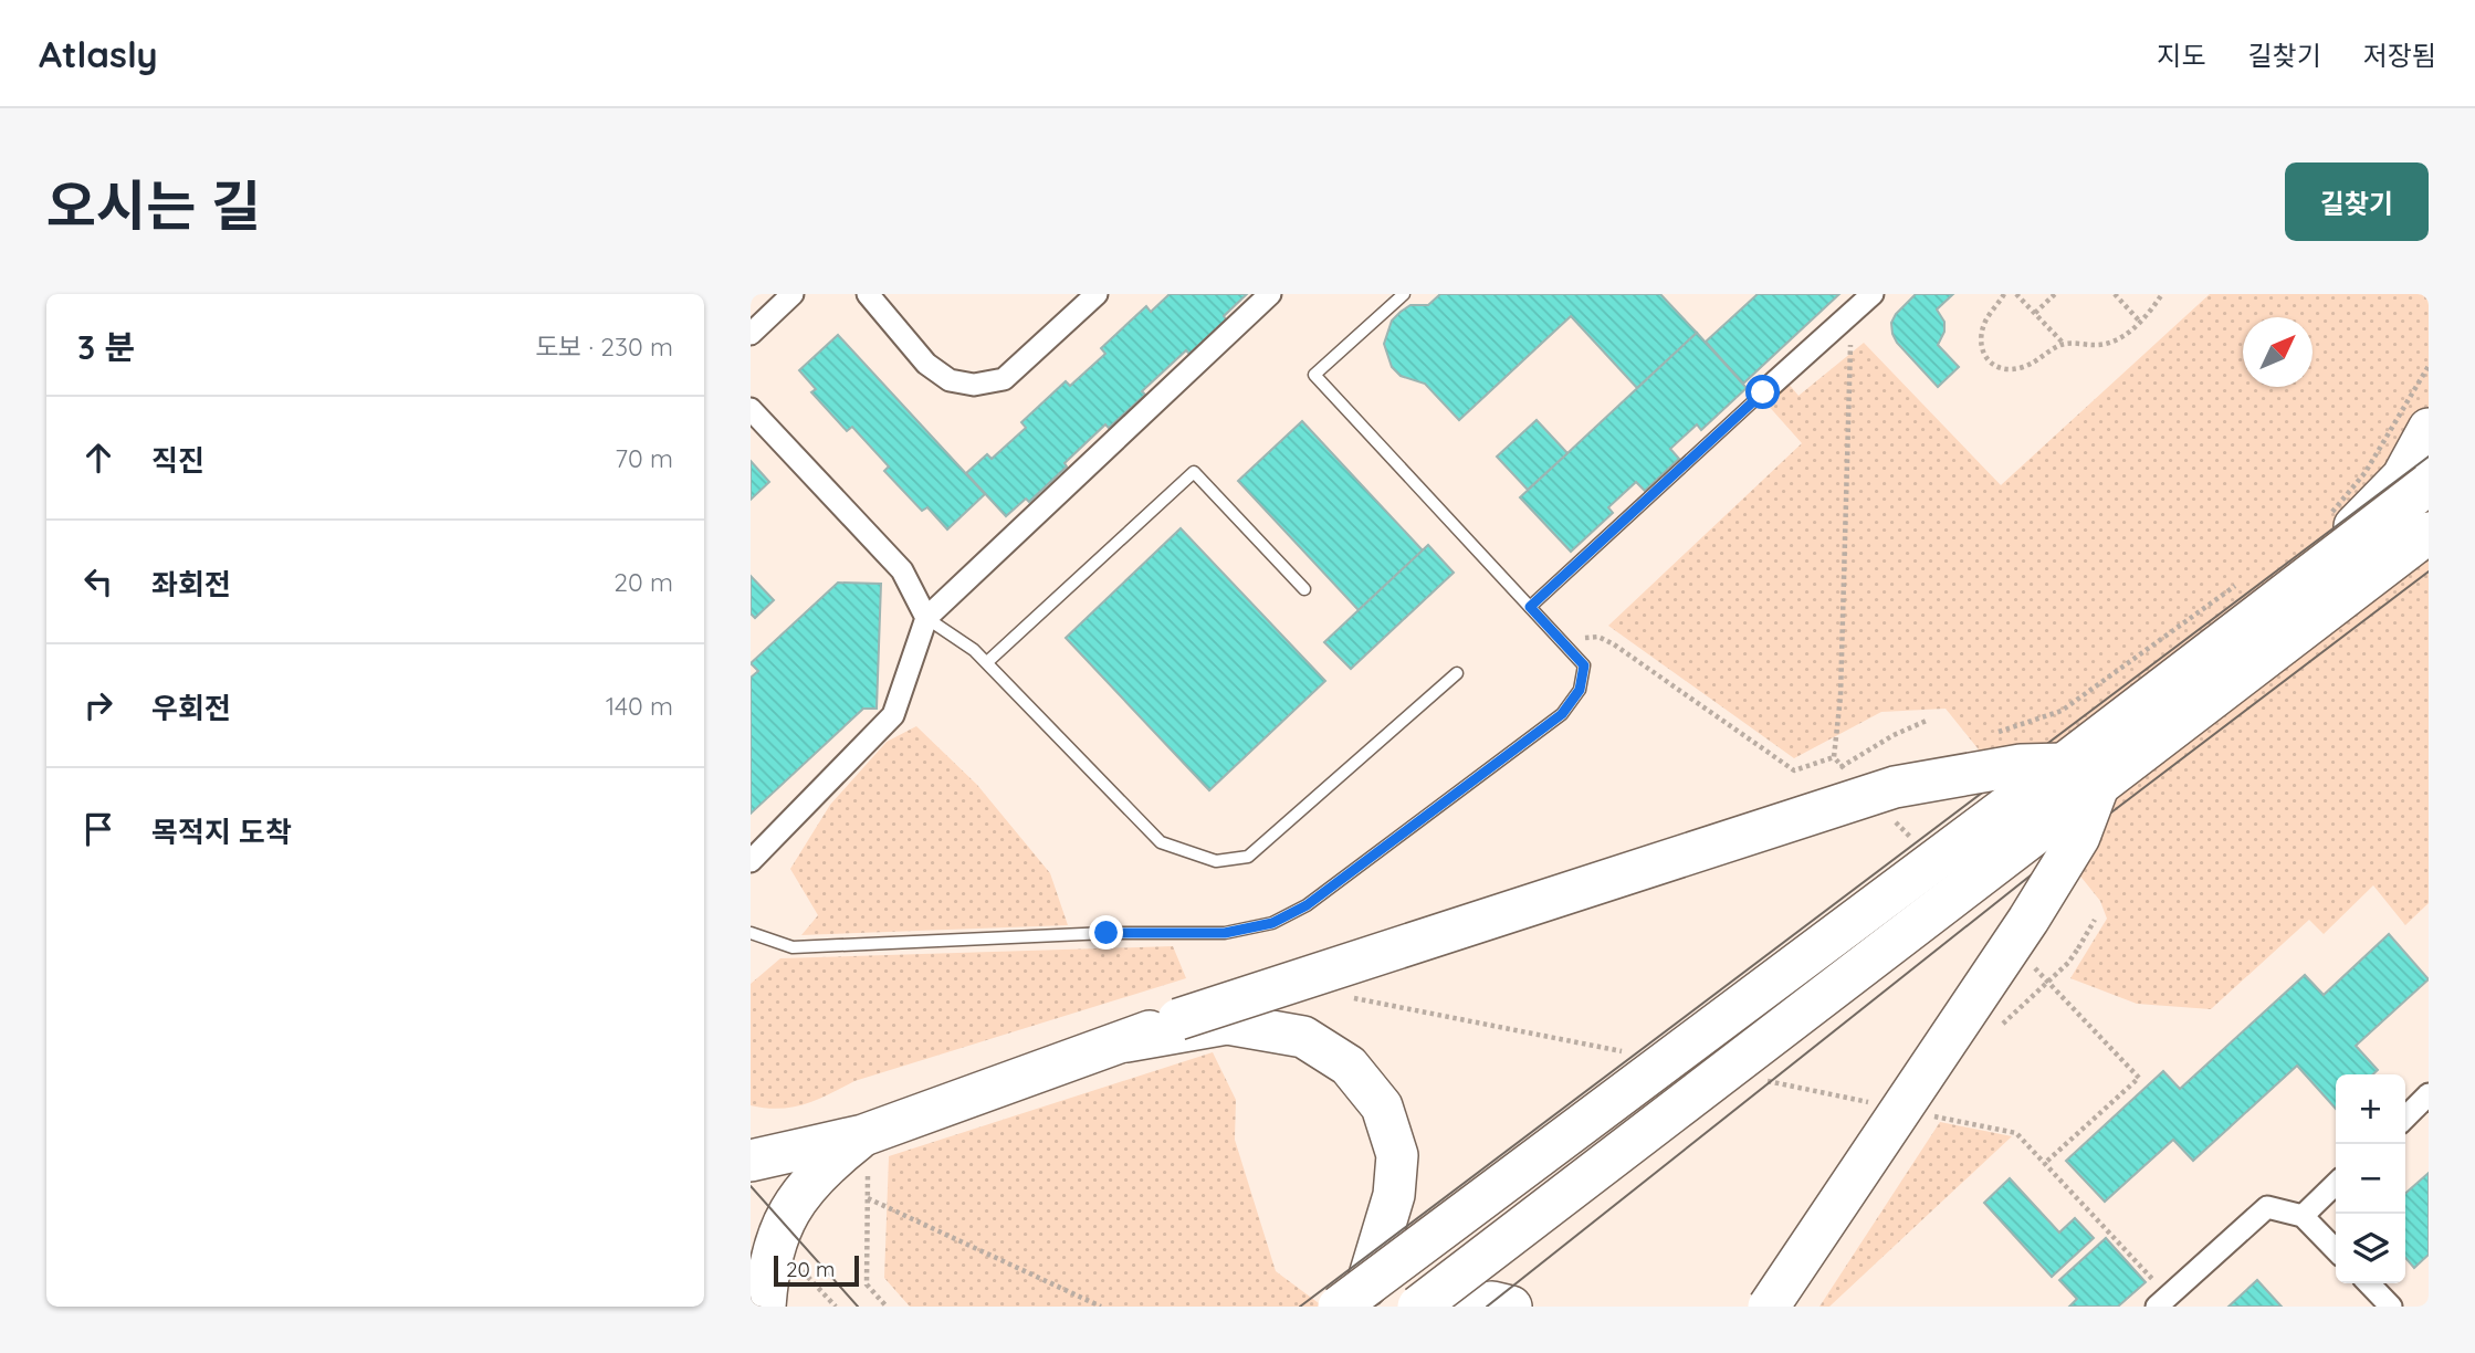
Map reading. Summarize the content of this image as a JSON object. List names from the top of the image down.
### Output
{
  "scale_bar": "20 m",
  "north": "top right",
  "page": {
    "header": "Atlasly",
    "nav": ["지도", "길찾기", "저장됨"],
    "title": "오시는 길",
    "buttons": "길찾기",
    "heading": ["3 분", "도보 · 230 m"],
    "list": [
      ["직진", "70 m"],
      ["좌회전", "20 m"],
      ["우회전", "140 m"],
      "목적지 도착"
    ],
    "map_buttons": ["+", "−"],
    "scale": "20 m"
  }
}
